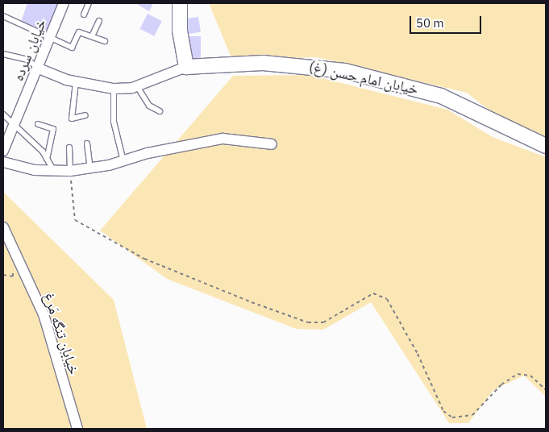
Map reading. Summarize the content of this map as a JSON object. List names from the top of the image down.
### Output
{
  "streets": {
    "main road": ["خیابان امام حسن (غ)"],
    "street": ["خیابان سرده", "خیابان تنگه مَرغ"]
  },
  "scale_bar": "50 m"
}
